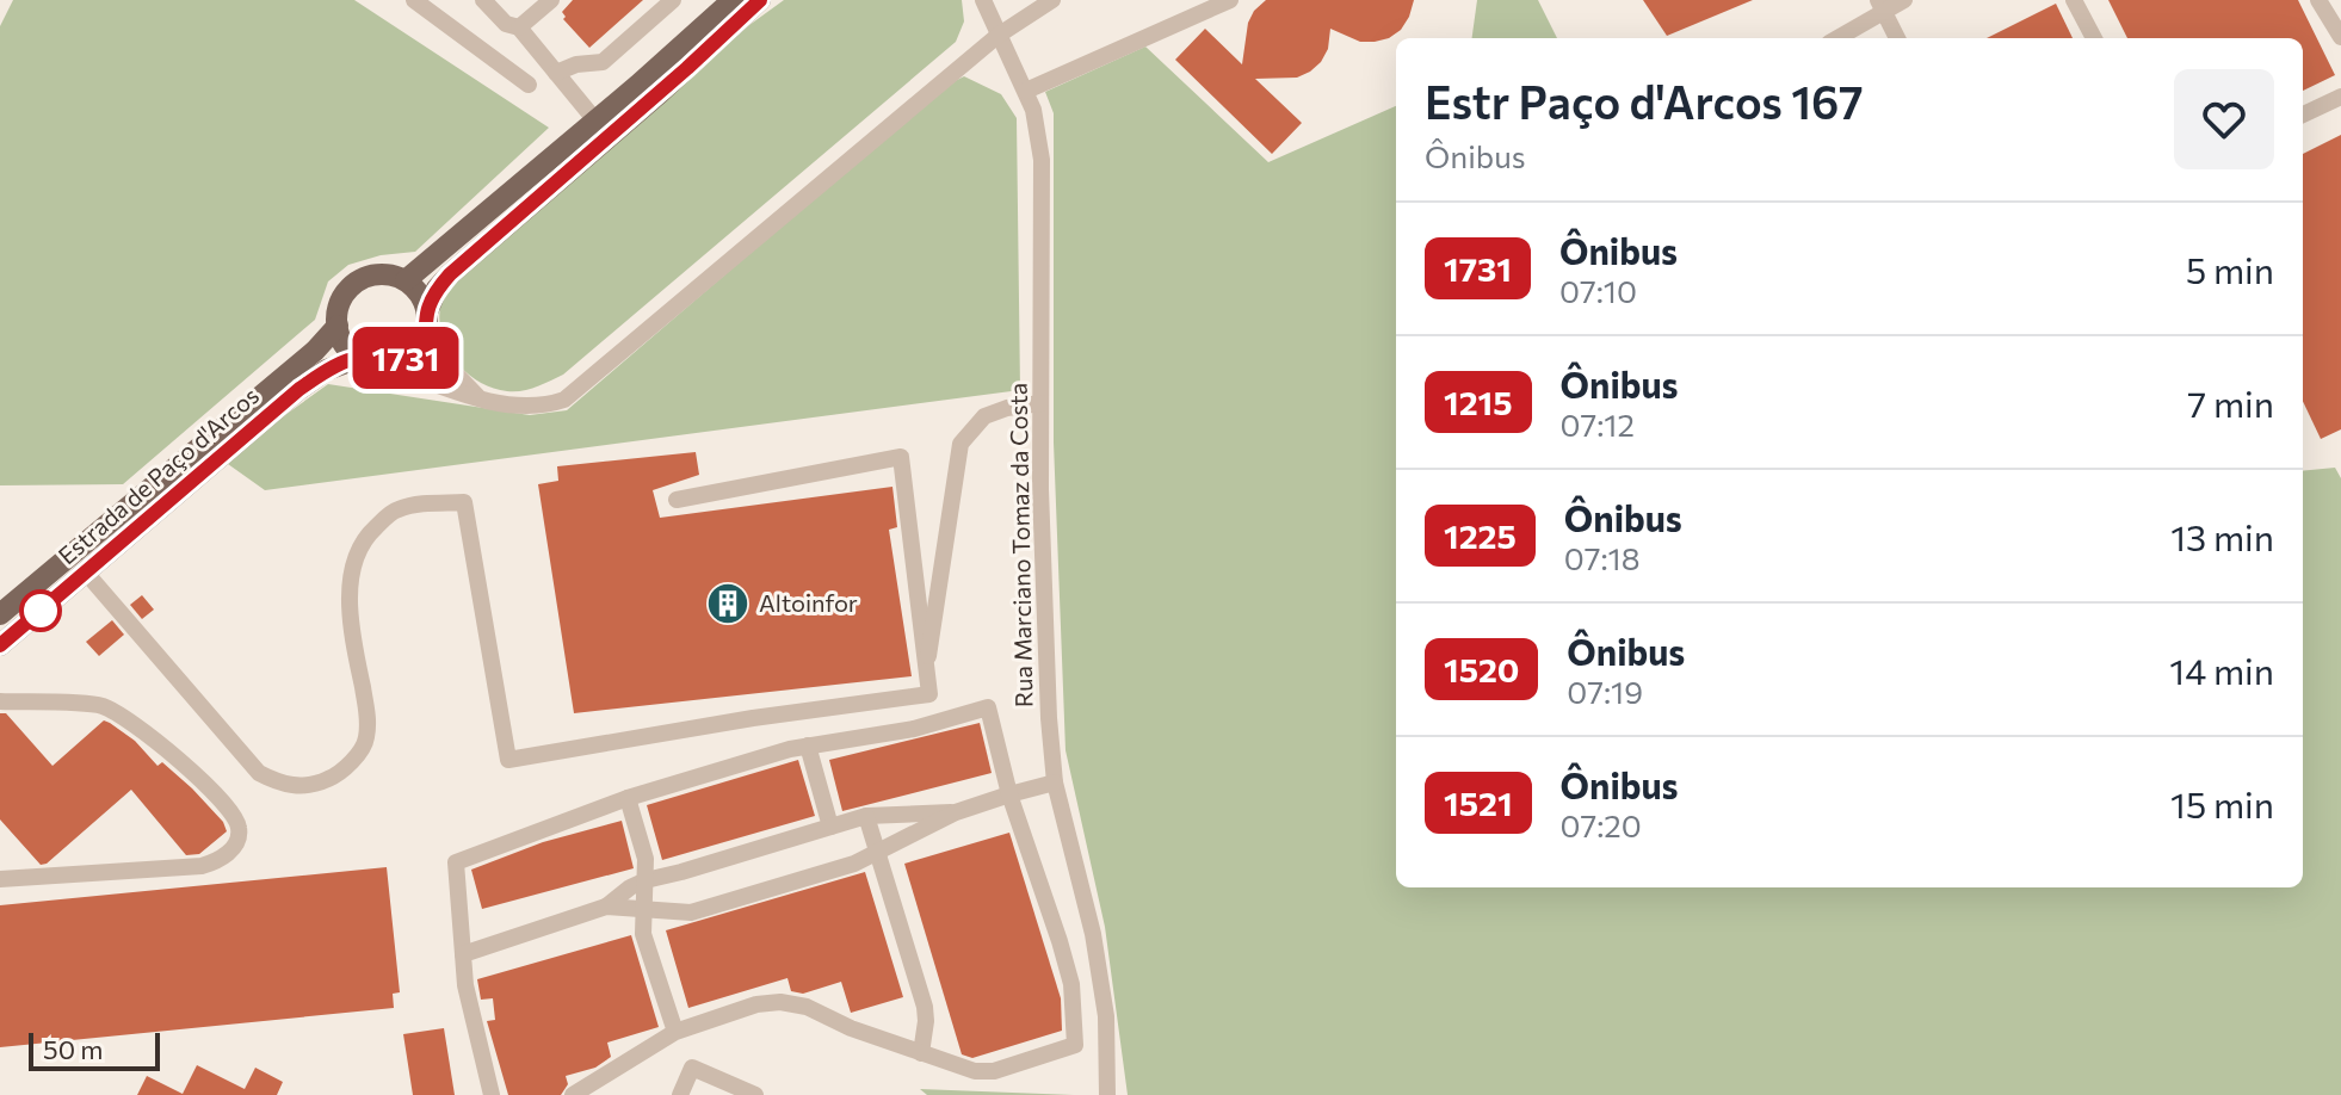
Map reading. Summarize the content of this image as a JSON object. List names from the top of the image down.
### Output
{
  "streets": {
    "main road": ["Estrada de Paço d'Arcos"],
    "street": ["Rua Marciano Tomaz da Costa"]
  },
  "places": {
    "building": ["Altoinfor"]
  },
  "lines": ["bus line 1731"],
  "scale_bar": "50 m",
  "page": {
    "on_map": "1731",
    "heading": ["Estr Paço d'Arcos 167", "Ônibus"],
    "list": [
      {
        "mark": "1731",
        "name": "Ônibus",
        "note": "07:10",
        "value": "5 min"
      },
      {
        "mark": "1215",
        "name": "Ônibus",
        "note": "07:12",
        "value": "7 min"
      },
      {
        "mark": "1225",
        "name": "Ônibus",
        "note": "07:18",
        "value": "13 min"
      },
      {
        "mark": "1520",
        "name": "Ônibus",
        "note": "07:19",
        "value": "14 min"
      },
      {
        "mark": "1521",
        "name": "Ônibus",
        "note": "07:20",
        "value": "15 min"
      }
    ],
    "scale": "50 m"
  }
}
